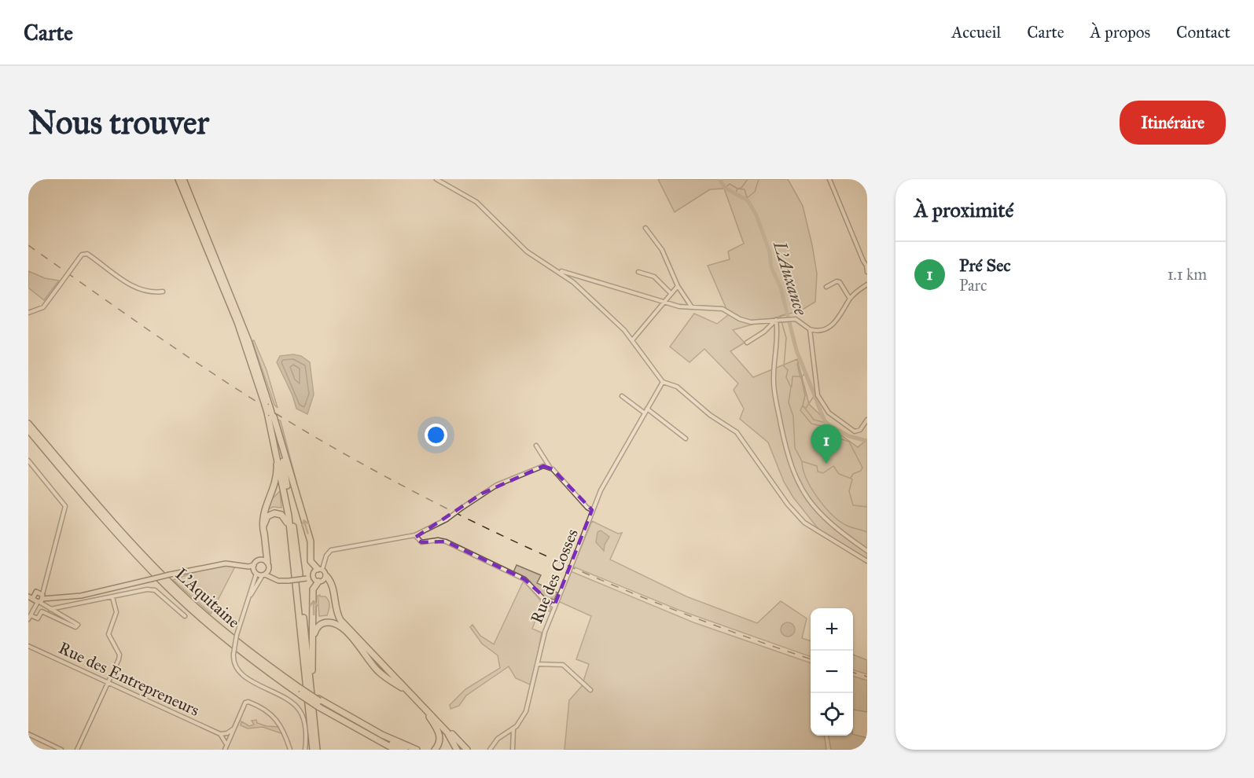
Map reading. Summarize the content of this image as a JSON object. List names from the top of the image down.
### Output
{
  "streets": {
    "highway": ["L'Aquitaine"],
    "street": ["Rue des Cosses", "Rue des Entrepreneurs"]
  },
  "water": ["L’Auxance"],
  "page": {
    "header": "Carte",
    "nav": [
      "Accueil",
      "Carte",
      "À propos",
      "Contact"
    ],
    "buttons": "Itinéraire",
    "title": "Nous trouver",
    "heading": "À proximité",
    "list": [
      {
        "mark": "1",
        "name": "Pré Sec",
        "note": "Parc",
        "value": "1.1 km"
      }
    ],
    "pins": "1",
    "map_buttons": ["+", "−"]
  }
}
